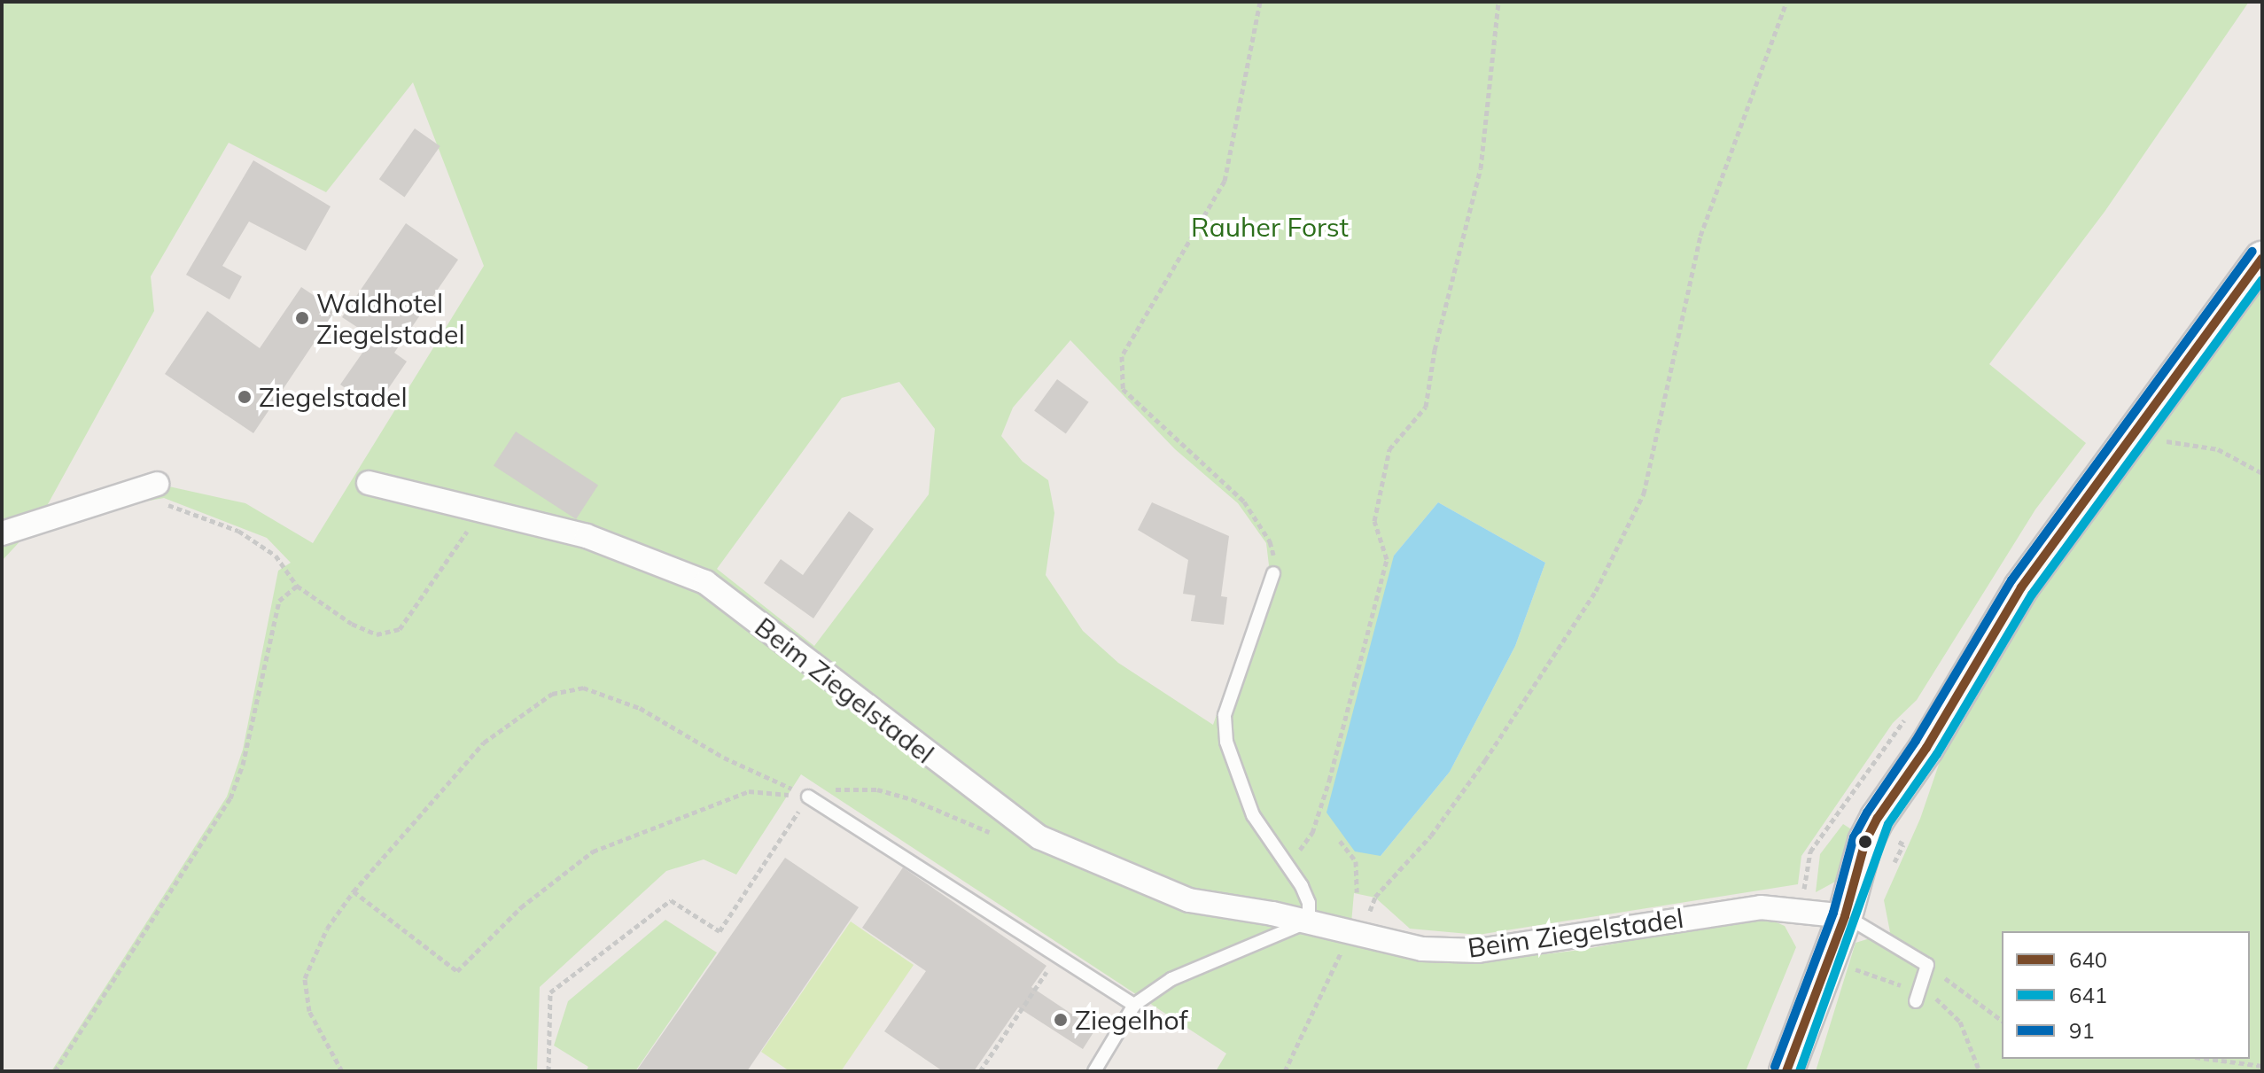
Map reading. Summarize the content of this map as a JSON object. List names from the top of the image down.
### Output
{
  "streets": {
    "street": ["Beim Ziegelstadel"]
  },
  "parks": ["Rauher Forst"],
  "places": ["Waldhotel Ziegelstadel", "Ziegelstadel", "Ziegelhof"],
  "lines": ["transit line 91", "transit line 640", "transit line 641"],
  "legend": ["640", "641", "91"]
}
